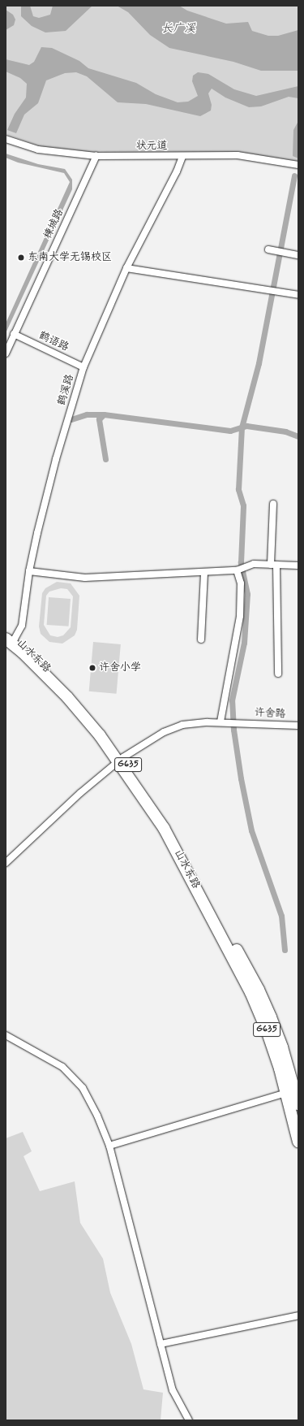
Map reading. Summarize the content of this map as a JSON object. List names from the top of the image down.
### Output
{
  "streets": {
    "highway": ["山水东路", "G635"],
    "street": [
      "状元道",
      "楝城路",
      "鹤语路",
      "鹤溪路",
      "许舍路"
    ]
  },
  "crossings": [
    ["状元道", "楝城路"],
    ["状元道", "鹤溪路"],
    ["楝城路", "鹤语路"],
    ["鹤语路", "鹤溪路"],
    ["鹤溪路", "山水东路"],
    ["山水东路", "许舍路"]
  ],
  "water": ["长广溪"],
  "places": ["东南大学无锡校区", "许舍小学"]
}
